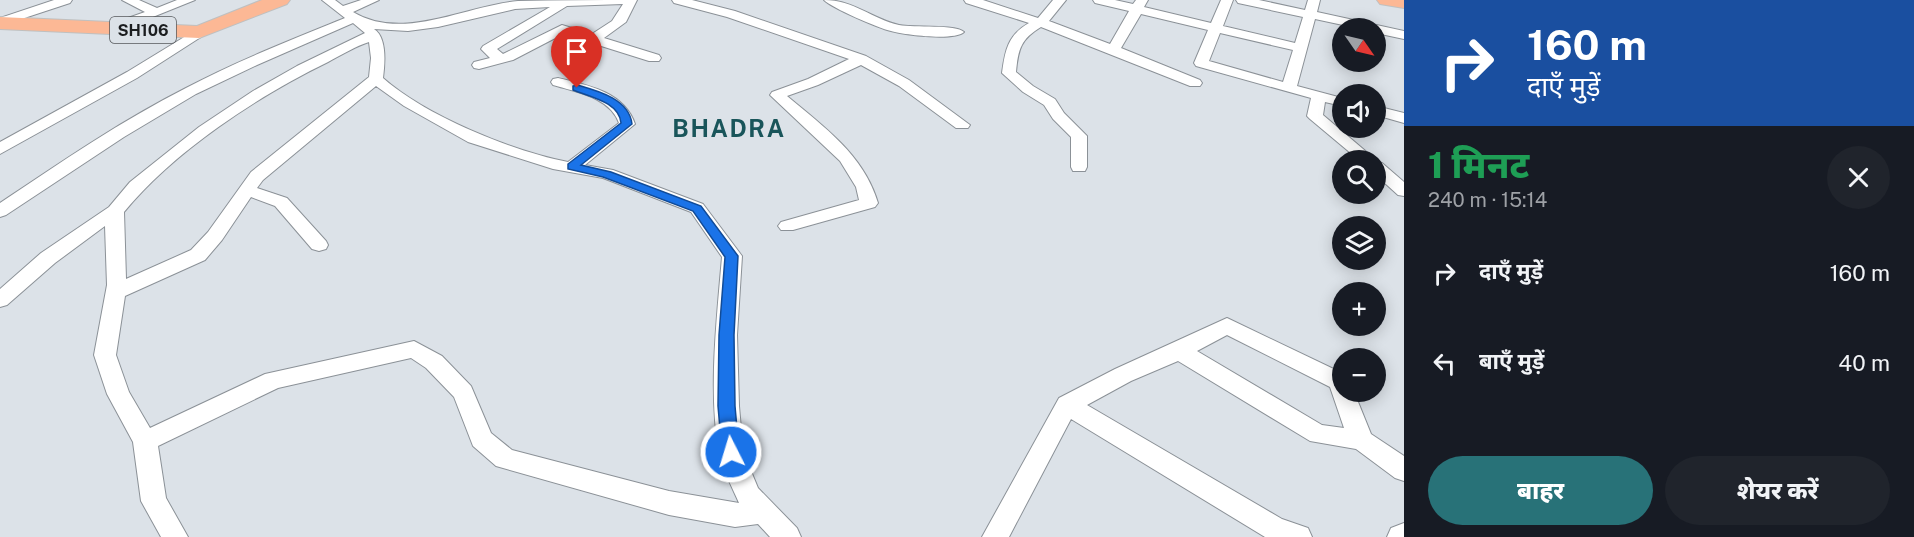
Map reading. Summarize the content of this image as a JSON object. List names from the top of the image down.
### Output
{
  "streets": {
    "main road": ["SH106"]
  },
  "districts": ["BHADRA"],
  "north": "bottom right",
  "page": {
    "turn": ["160 m", "दाएँ मुड़ें"],
    "map_buttons": ["+", "−"],
    "heading": ["1 मिनट", "240 m · 15:14"],
    "list": [
      {
        "name": "दाएँ मुड़ें",
        "value": "160 m"
      },
      {
        "name": "बाएँ मुड़ें",
        "value": "40 m"
      }
    ],
    "buttons": ["बाहर", "शेयर करें"]
  }
}
